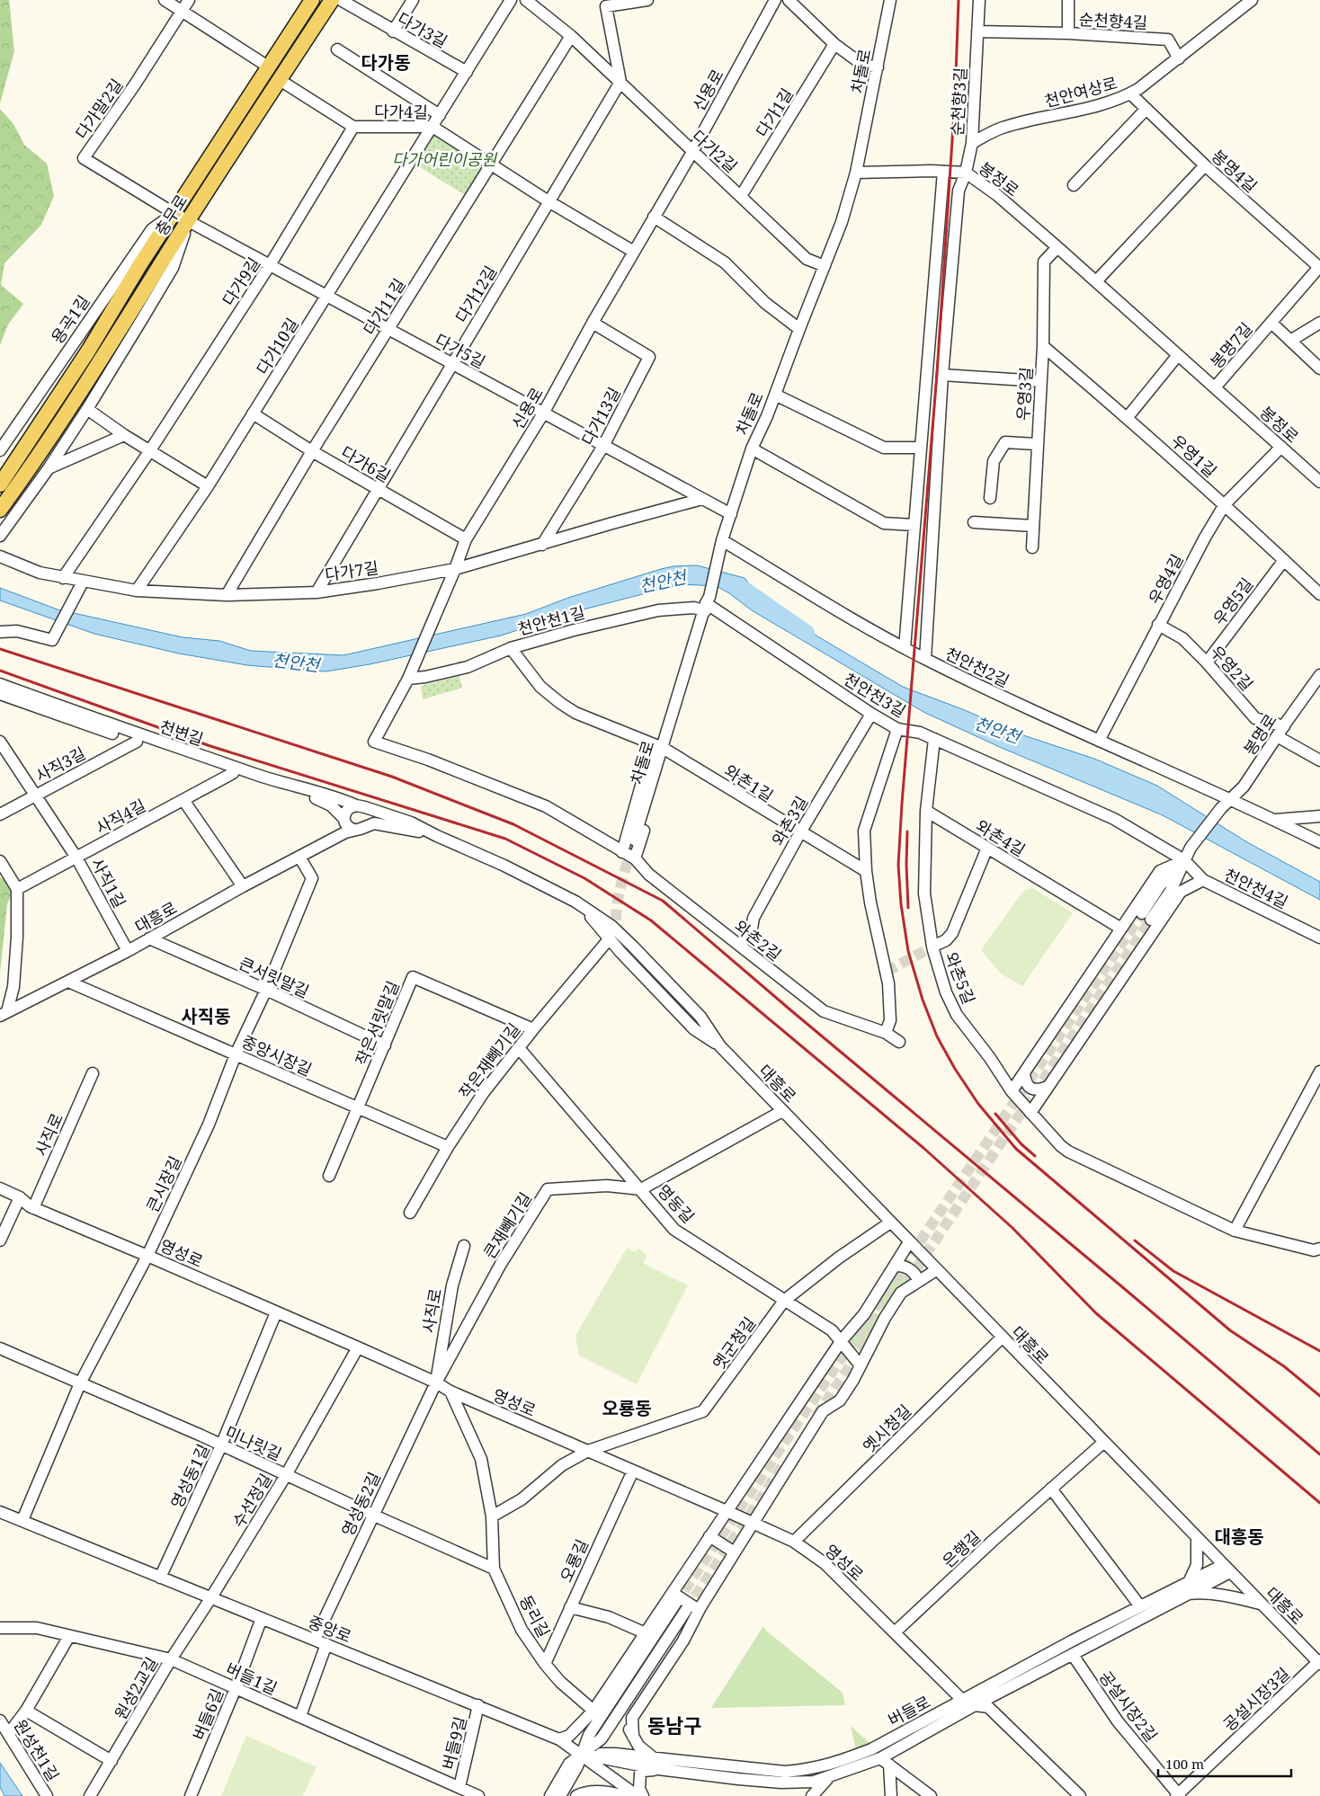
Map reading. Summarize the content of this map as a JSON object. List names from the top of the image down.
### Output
{
  "streets": {
    "main road": ["충무로"],
    "street": [
      "순천향4길",
      "다가3길",
      "차돌로",
      "신용로",
      "천안여상로",
      "순천향3길",
      "다가말2길",
      "다가4길",
      "다가1길",
      "다가2길",
      "봉명4길",
      "봉정로",
      "다가9길",
      "다가12길",
      "다가11길",
      "용곡1길",
      "봉명7길",
      "다가10길",
      "다가5길",
      "우영3길",
      "다가13길",
      "우영1길",
      "다가6길",
      "다가7길",
      "우영4길",
      "우영5길",
      "천안천1길",
      "천안천2길",
      "우영2길",
      "천안천3길",
      "천변길",
      "봉명로",
      "사직3길",
      "와촌1길",
      "사직4길",
      "와촌3길",
      "와촌4길",
      "사직1길",
      "천안천4길",
      "대흥로",
      "와촌2길",
      "큰서릿말길",
      "와촌5길",
      "작은서릿말길",
      "중앙시장길",
      "작은재빼기길",
      "사직로",
      "큰시장길",
      "명동길",
      "큰재빼기길",
      "영성로",
      "옛군청길",
      "옛시청길",
      "미나릿길",
      "영성동1길",
      "수선정길",
      "영성동2길",
      "은행길",
      "오룡길",
      "동리길",
      "중앙로",
      "버들1길",
      "원성2교길",
      "공설시장3길",
      "공설시장2길",
      "버들로",
      "버들6길",
      "버들9길",
      "원성천1길"
    ]
  },
  "crossings": [
    ["순천향4길", "천안여상로"],
    ["다가3길", "다가10길"],
    ["차돌로", "다가2길"],
    ["차돌로", "봉정로"],
    ["차돌로", "다가5길"],
    ["차돌로", "천안천1길"],
    ["차돌로", "천안천2길"],
    ["차돌로", "천안천3길"],
    ["차돌로", "와촌1길"],
    ["신용로", "다가4길"],
    ["신용로", "다가2길"],
    ["신용로", "다가5길"],
    ["신용로", "다가13길"],
    ["신용로", "다가6길"],
    ["신용로", "다가7길"],
    ["신용로", "천안천1길"],
    ["신용로", "와촌2길"],
    ["천안여상로", "순천향3길"],
    ["천안여상로", "봉명4길"],
    ["순천향3길", "봉정로"],
    ["순천향3길", "천안천2길"],
    ["다가말2길", "충무로"],
    ["다가말2길", "용곡1길"],
    ["다가말2길", "다가5길"],
    ["다가4길", "충무로"],
    ["다가4길", "다가9길"],
    ["다가4길", "다가12길"],
    ["다가4길", "다가11길"],
    ["다가4길", "다가10길"],
    ["다가1길", "다가2길"],
    ["다가2길", "다가12길"],
    ["다가2길", "다가11길"],
    ["봉명4길", "봉명7길"],
    ["봉정로", "봉명7길"],
    ["봉정로", "우영3길"],
    ["봉정로", "우영4길"],
    ["충무로", "용곡1길"],
    ["충무로", "다가5길"],
    ["다가9길", "다가5길"],
    ["다가9길", "다가7길"],
    ["다가12길", "다가5길"],
    ["다가12길", "다가6길"],
    ["다가12길", "다가7길"],
    ["다가11길", "다가5길"],
    ["다가11길", "다가6길"],
    ["다가11길", "다가7길"],
    ["용곡1길", "다가5길"],
    ["다가10길", "다가5길"],
    ["다가10길", "다가6길"],
    ["다가10길", "다가7길"],
    ["다가5길", "다가13길"],
    ["다가5길", "다가7길"],
    ["우영3길", "우영1길"],
    ["다가13길", "다가7길"],
    ["우영1길", "우영4길"],
    ["우영1길", "우영5길"],
    ["우영4길", "천안천2길"],
    ["우영4길", "우영2길"],
    ["우영5길", "우영2길"],
    ["천안천1길", "천안천3길"],
    ["천안천1길", "와촌1길"],
    ["천안천1길", "와촌2길"],
    ["천안천2길", "봉명로"],
    ["우영2길", "봉명로"],
    ["천안천3길", "봉명로"],
    ["천안천3길", "와촌3길"],
    ["천안천3길", "천안천4길"],
    ["천변길", "사직3길"],
    ["천변길", "사직4길"],
    ["천변길", "대흥로"],
    ["봉명로", "천안천4길"],
    ["사직3길", "사직1길"],
    ["와촌1길", "와촌3길"],
    ["사직4길", "사직1길"],
    ["와촌3길", "와촌2길"],
    ["와촌4길", "와촌5길"],
    ["사직1길", "대흥로"],
    ["대흥로", "큰서릿말길"],
    ["대흥로", "중앙시장길"],
    ["대흥로", "작은재빼기길"],
    ["대흥로", "큰시장길"],
    ["대흥로", "옛군청길"],
    ["대흥로", "옛시청길"],
    ["대흥로", "은행길"],
    ["대흥로", "공설시장3길"],
    ["대흥로", "버들로"],
    ["큰서릿말길", "작은서릿말길"],
    ["큰서릿말길", "큰시장길"],
    ["작은서릿말길", "중앙시장길"],
    ["작은서릿말길", "작은재빼기길"],
    ["중앙시장길", "작은재빼기길"],
    ["중앙시장길", "큰시장길"],
    ["작은재빼기길", "명동길"],
    ["사직로", "큰재빼기길"],
    ["사직로", "영성로"],
    ["사직로", "영성동2길"],
    ["큰시장길", "영성로"],
    ["큰시장길", "미나릿길"],
    ["큰시장길", "중앙로"],
    ["명동길", "큰재빼기길"],
    ["명동길", "옛군청길"],
    ["큰재빼기길", "영성로"],
    ["큰재빼기길", "영성동2길"],
    ["영성로", "옛군청길"],
    ["영성로", "옛시청길"],
    ["영성로", "영성동1길"],
    ["영성로", "수선정길"],
    ["영성로", "영성동2길"],
    ["영성로", "은행길"],
    ["영성로", "오룡길"],
    ["영성로", "동리길"],
    ["영성로", "버들로"],
    ["미나릿길", "영성동1길"],
    ["미나릿길", "수선정길"],
    ["미나릿길", "영성동2길"],
    ["미나릿길", "동리길"],
    ["영성동1길", "중앙로"],
    ["수선정길", "중앙로"],
    ["수선정길", "원성2교길"],
    ["영성동2길", "중앙로"],
    ["오룡길", "동리길"],
    ["중앙로", "원성2교길"],
    ["중앙로", "버들로"],
    ["중앙로", "버들6길"],
    ["중앙로", "버들9길"],
    ["버들1길", "원성2교길"],
    ["버들1길", "버들6길"],
    ["버들1길", "버들9길"],
    ["공설시장3길", "공설시장2길"],
    ["공설시장2길", "버들로"]
  ],
  "districts": [
    "다가동",
    "사직동",
    "오룡동",
    "대흥동",
    "동남구"
  ],
  "water": ["천안천"],
  "parks": ["다가어린이공원"],
  "scale_bar": "100 m"
}
